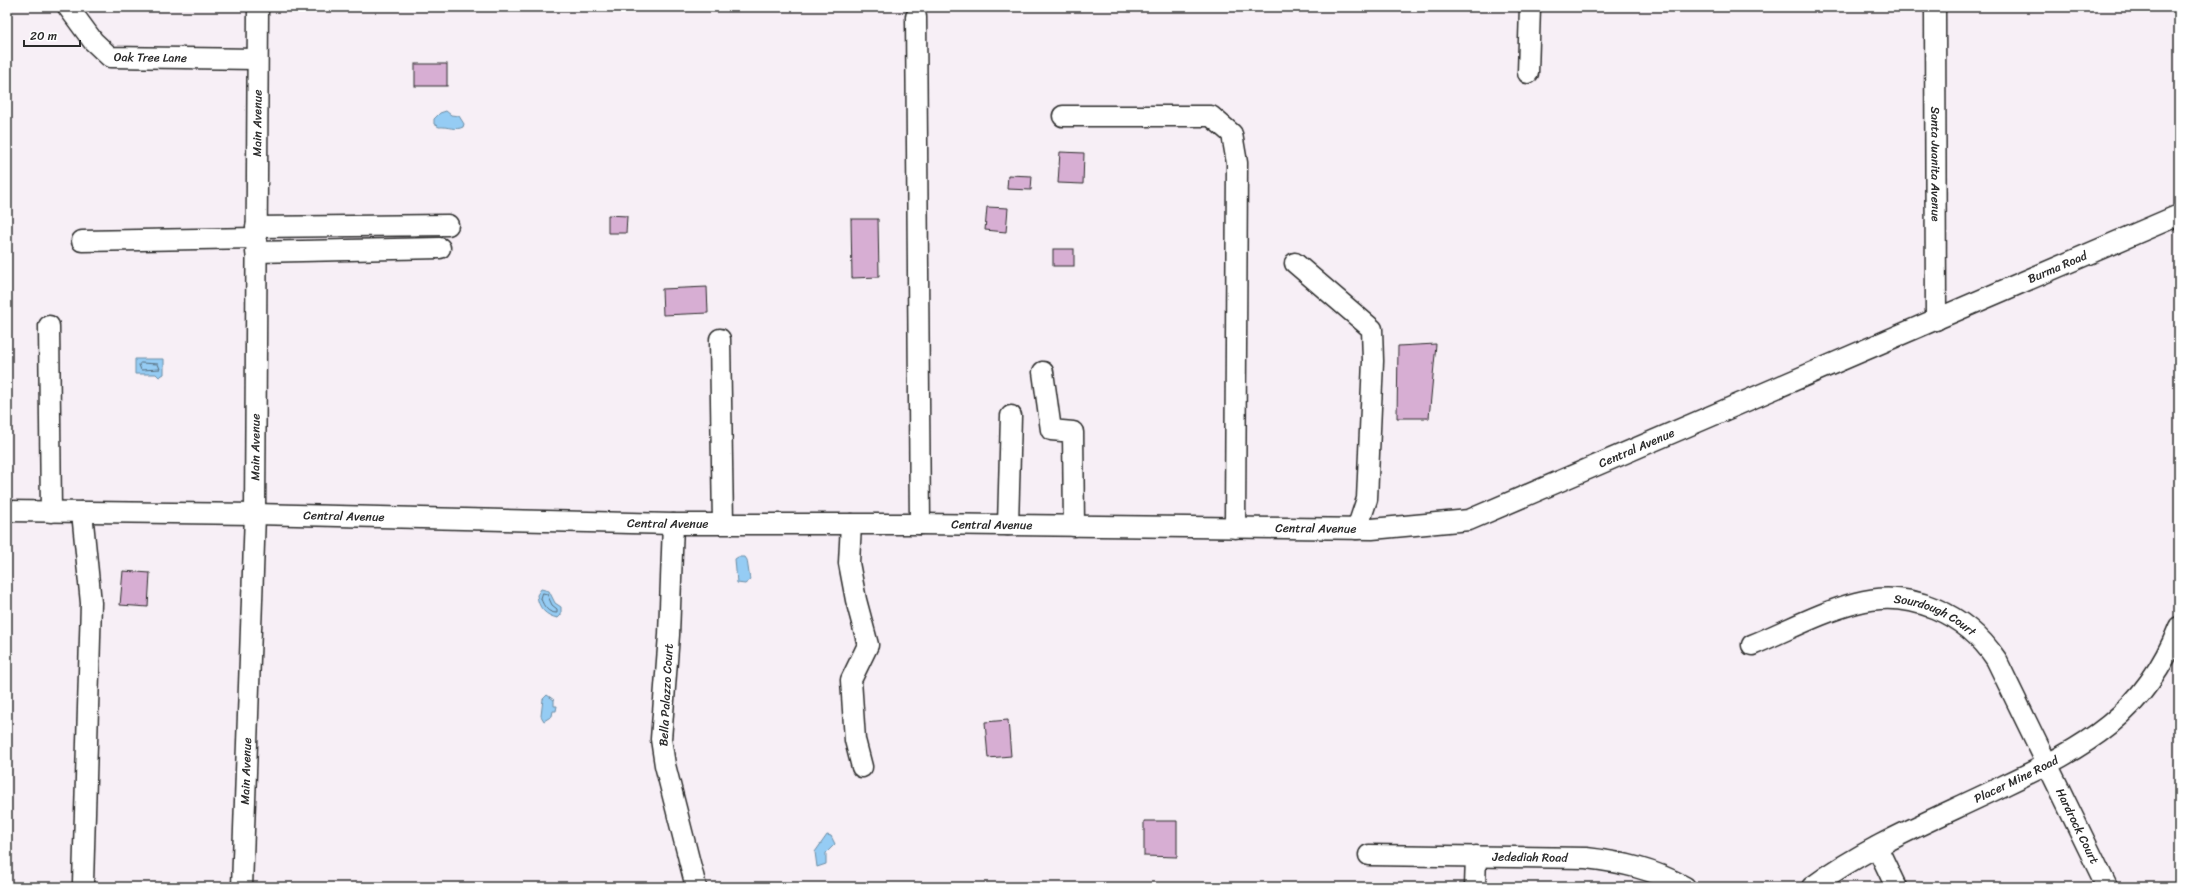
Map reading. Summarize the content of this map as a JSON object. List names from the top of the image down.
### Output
{
  "streets": {
    "street": [
      "Oak Tree Lane",
      "Main Avenue",
      "Santa Juanita Avenue",
      "Burma Road",
      "Central Avenue",
      "Sourdough Court",
      "Bella Palazzo Court",
      "Placer Mine Road",
      "Hardrock Court",
      "Jedediah Road"
    ]
  },
  "crossings": [
    ["Oak Tree Lane", "Main Avenue"],
    ["Main Avenue", "Central Avenue"],
    ["Santa Juanita Avenue", "Burma Road"],
    ["Santa Juanita Avenue", "Central Avenue"],
    ["Burma Road", "Central Avenue"],
    ["Central Avenue", "Bella Palazzo Court"],
    ["Sourdough Court", "Placer Mine Road"],
    ["Sourdough Court", "Hardrock Court"],
    ["Placer Mine Road", "Hardrock Court"]
  ],
  "scale_bar": "20 m"
}
